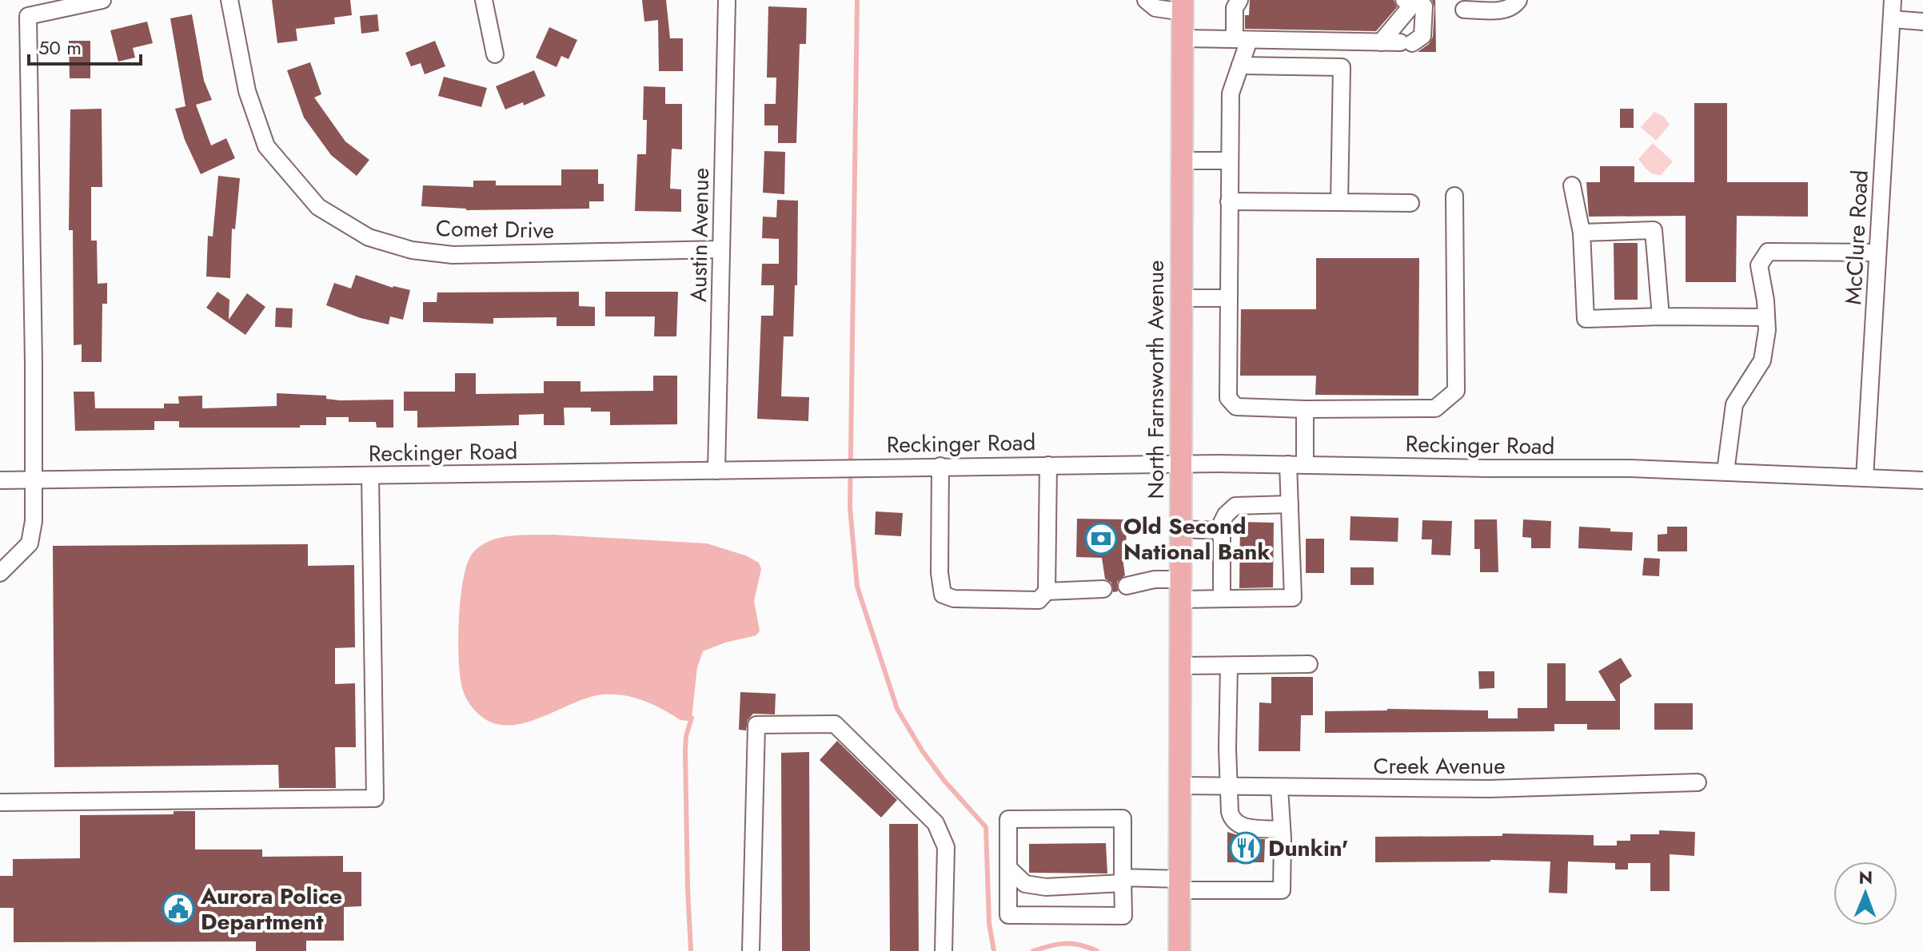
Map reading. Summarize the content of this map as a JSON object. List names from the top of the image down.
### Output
{
  "streets": {
    "main road": ["North Farnsworth Avenue"],
    "street": [
      "Comet Drive",
      "Austin Avenue",
      "McClure Road",
      "Reckinger Road",
      "Creek Avenue"
    ]
  },
  "crossings": [
    ["Comet Drive", "Austin Avenue"],
    ["Austin Avenue", "Reckinger Road"],
    ["McClure Road", "Reckinger Road"],
    ["North Farnsworth Avenue", "Reckinger Road"],
    ["North Farnsworth Avenue", "Creek Avenue"]
  ],
  "places": {
    "bank": ["Old Second National Bank"],
    "restaurant": ["Dunkin'"],
    "public building": ["Aurora Police Department"]
  },
  "scale_bar": "50 m",
  "north": "top"
}
